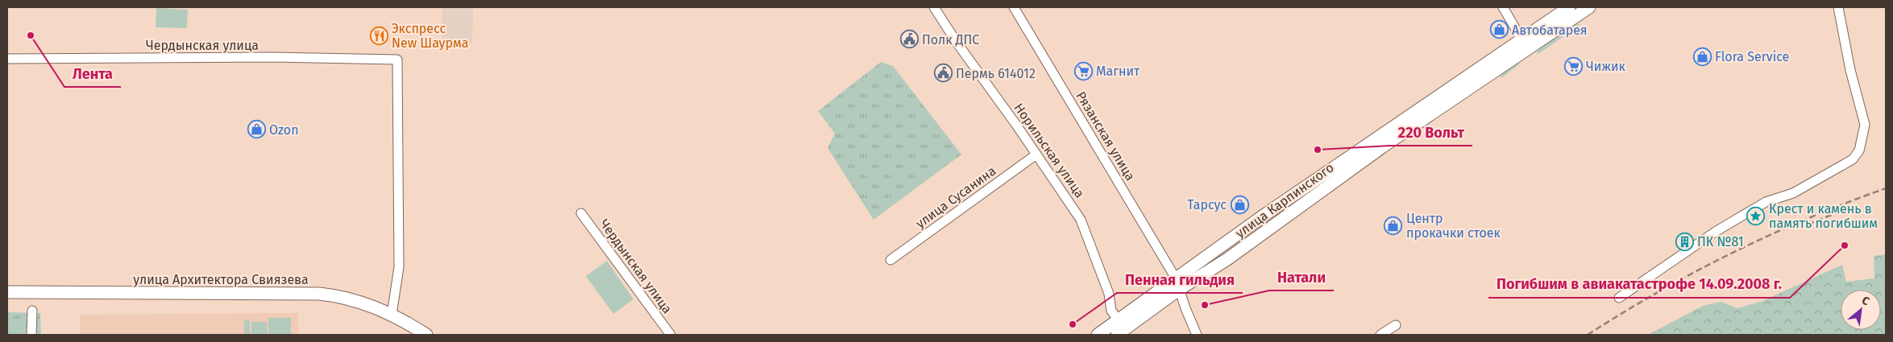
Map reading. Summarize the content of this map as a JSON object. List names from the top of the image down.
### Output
{
  "streets": {
    "main road": ["улица Карпинского", "улица Архитектора Свиязева"],
    "street": [
      "Чердынская улица",
      "Рязанская улица",
      "Норильская улица",
      "улица Сусанина"
    ]
  },
  "crossings": [
    ["Чердынская улица", "улица Архитектора Свиязева"],
    ["Рязанская улица", "улица Карпинского"],
    ["Норильская улица", "улица Сусанина"],
    ["Норильская улица", "улица Карпинского"]
  ],
  "places": {
    "shop": [
      "Автобатарея",
      "Flora Service",
      "Ozon",
      "Тарсус",
      "Центр прокачки стоек"
    ],
    "other": [
      "Лента",
      "220 Вольт",
      "Погибшим в авиакатастрофе 14.09.2008 г.",
      "Натали",
      "Пенная гильдия"
    ],
    "restaurant": ["Экспресс New Шаурма"],
    "public building": ["Полк ДПС", "Пермь 614012"],
    "supermarket": ["Чижик", "Магнит"],
    "place": ["Крест и камень в память погибшим"],
    "building": ["ПК №81"]
  },
  "north": "top right"
}
